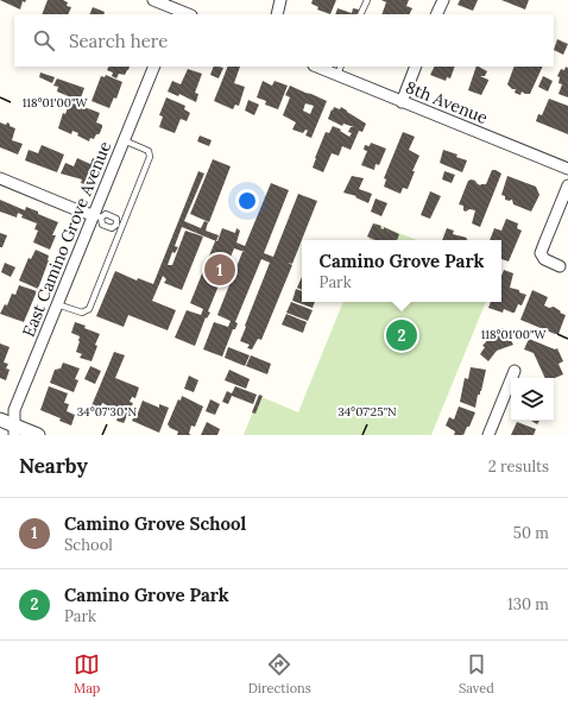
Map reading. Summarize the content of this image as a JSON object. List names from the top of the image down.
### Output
{
  "streets": {
    "street": ["8th Avenue", "East Camino Grove Avenue"]
  },
  "page": {
    "search": "Search here",
    "popup": ["Camino Grove Park", "Park"],
    "pins": ["1", "2"],
    "heading": ["Nearby", "2 results"],
    "list": [
      {
        "mark": "1",
        "name": "Camino Grove School",
        "note": "School",
        "value": "50 m"
      },
      {
        "mark": "2",
        "name": "Camino Grove Park",
        "note": "Park",
        "value": "130 m"
      }
    ],
    "nav": ["Map", "Directions", "Saved"]
  },
  "coordinates": ["118°01'00\"W", "34°07'30\"N", "34°07'25\"N"]
}
